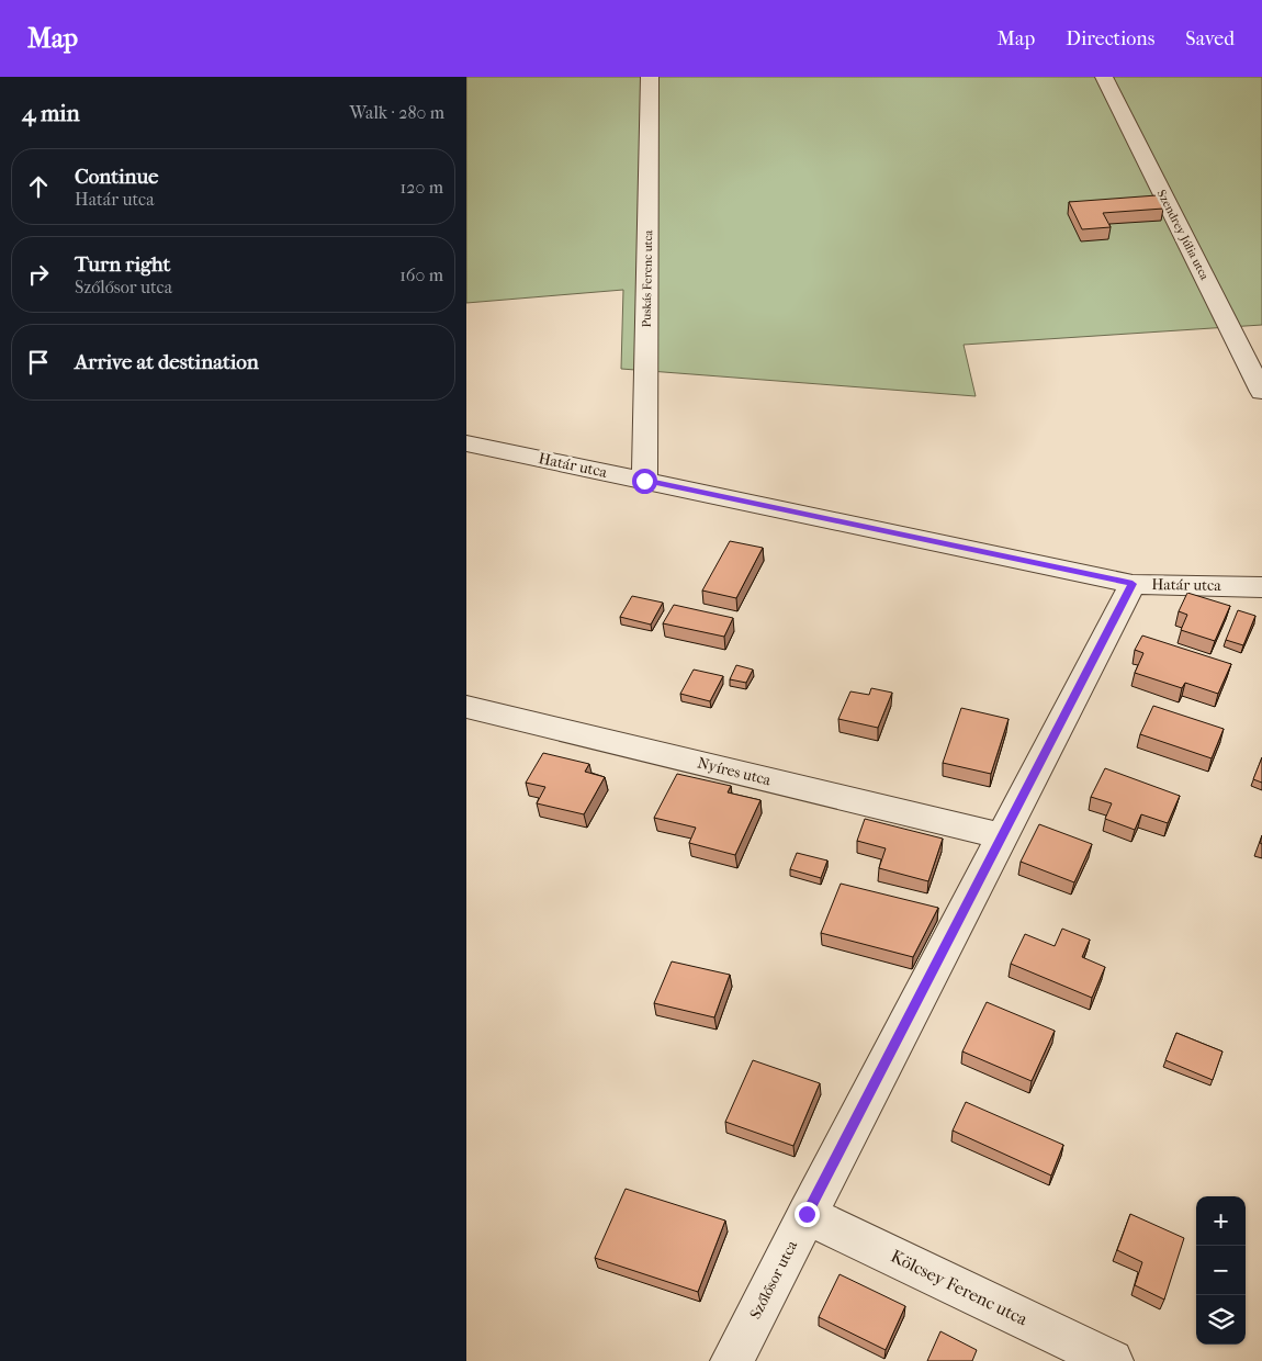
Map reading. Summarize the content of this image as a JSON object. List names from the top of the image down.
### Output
{
  "streets": {
    "street": [
      "Szendrey Júlia utca",
      "Puskás Ferenc utca",
      "Határ utca",
      "Nyíres utca",
      "Szőlősor utca",
      "Kölcsey Ferenc utca"
    ]
  },
  "crossings": [
    ["Puskás Ferenc utca", "Határ utca"],
    ["Határ utca", "Szőlősor utca"],
    ["Nyíres utca", "Szőlősor utca"],
    ["Szőlősor utca", "Kölcsey Ferenc utca"]
  ],
  "page": {
    "header": "Map",
    "nav": ["Map", "Directions", "Saved"],
    "heading": ["4 min", "Walk · 280 m"],
    "list": [
      ["Continue", "Határ utca", "120 m"],
      ["Turn right", "Szőlősor utca", "160 m"],
      "Arrive at destination"
    ],
    "map_buttons": ["+", "−"]
  }
}
